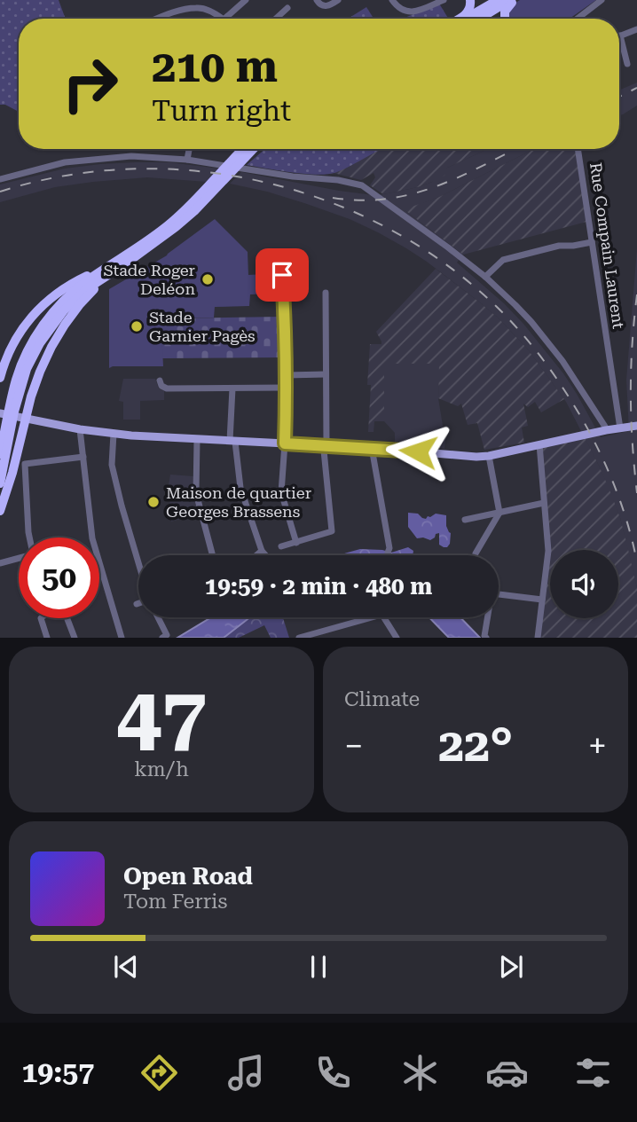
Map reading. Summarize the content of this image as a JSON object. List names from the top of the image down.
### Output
{
  "streets": {
    "street": ["Rue Compain Laurent"]
  },
  "places": ["Stade Roger Deléon", "Stade Garnier Pagès", "Maison de quartier Georges Brassens"],
  "page": {
    "turn": ["210 m", "Turn right"],
    "limit": "50",
    "trip": "19:59 · 2 min · 480 m",
    "tile": [
      ["47", "km/h"],
      "Climate"
    ],
    "heat": ["−", "22°", "+"],
    "song": ["Open Road", "Tom Ferris"],
    "tabs": "19:57"
  }
}
